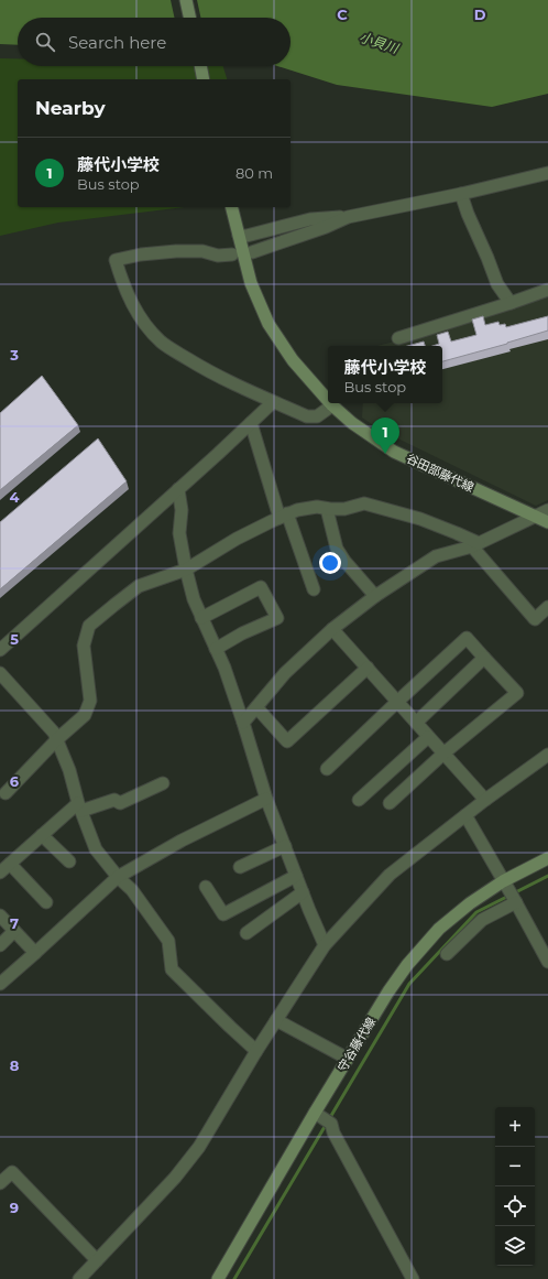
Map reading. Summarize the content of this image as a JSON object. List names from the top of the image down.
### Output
{
  "streets": {
    "main road": ["谷田部藤代線", "守谷藤代線"]
  },
  "water": ["小貝川"],
  "page": {
    "search": "Search here",
    "heading": "Nearby",
    "list": [
      {
        "mark": "1",
        "name": "藤代小学校",
        "note": "Bus stop",
        "value": "80 m"
      }
    ],
    "popup": ["藤代小学校", "Bus stop"],
    "pins": "1",
    "map_buttons": ["+", "−"]
  },
  "grid": {
    "columns": ["C", "D"],
    "rows": [
      "3",
      "4",
      "5",
      "6",
      "7",
      "8",
      "9"
    ]
  }
}
